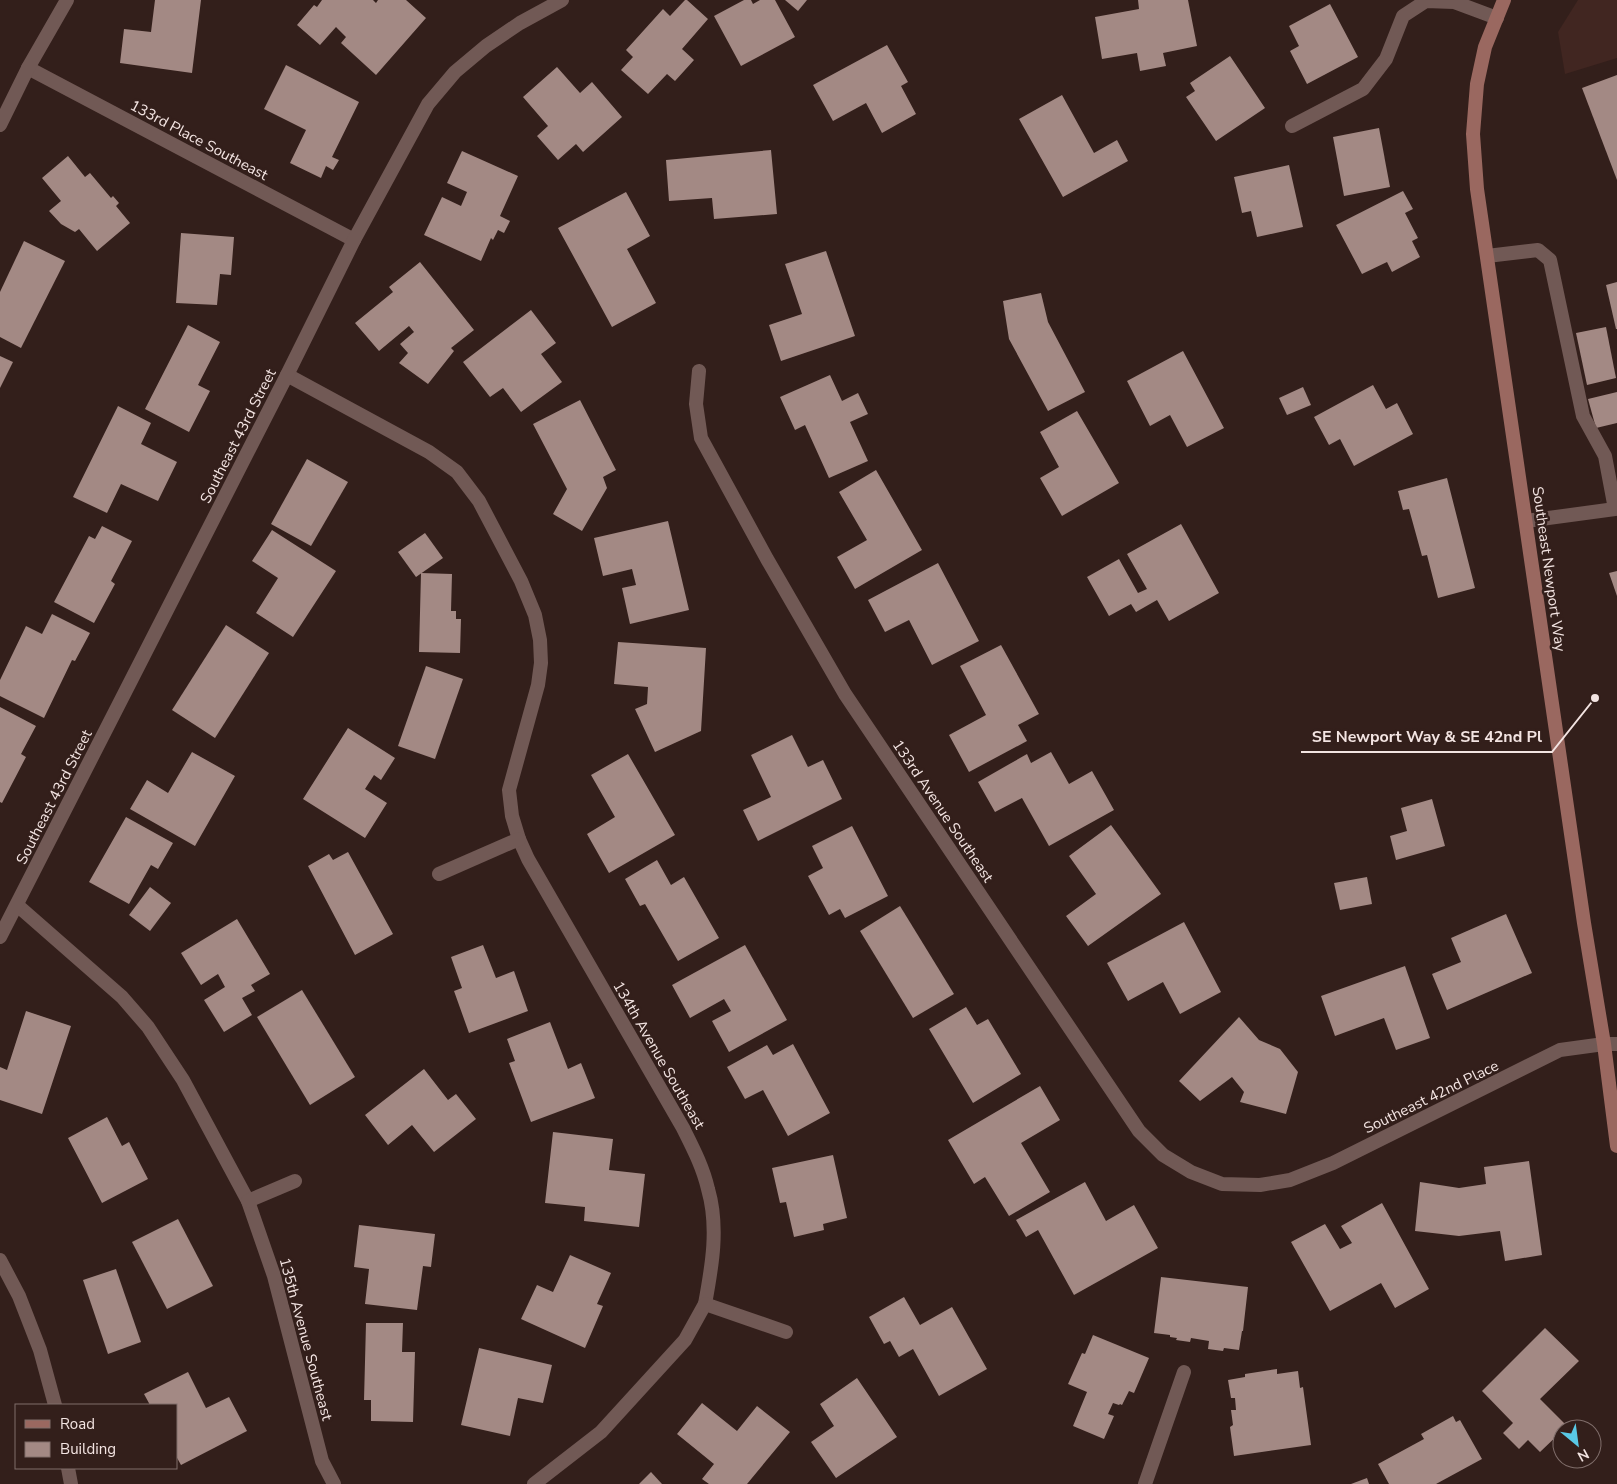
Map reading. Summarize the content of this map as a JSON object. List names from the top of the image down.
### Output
{
  "streets": {
    "main road": ["Southeast Newport Way"],
    "street": [
      "133rd Place Southeast",
      "Southeast 43rd Street",
      "133rd Avenue Southeast",
      "134th Avenue Southeast",
      "Southeast 42nd Place",
      "135th Avenue Southeast"
    ]
  },
  "crossings": [
    ["133rd Place Southeast", "Southeast 43rd Street"],
    ["Southeast 43rd Street", "134th Avenue Southeast"],
    ["Southeast 43rd Street", "135th Avenue Southeast"],
    ["Southeast Newport Way", "Southeast 42nd Place"],
    ["133rd Avenue Southeast", "Southeast 42nd Place"]
  ],
  "places": ["SE Newport Way & SE 42nd Pl"],
  "legend": ["Road", "Building"],
  "north": "bottom right"
}
